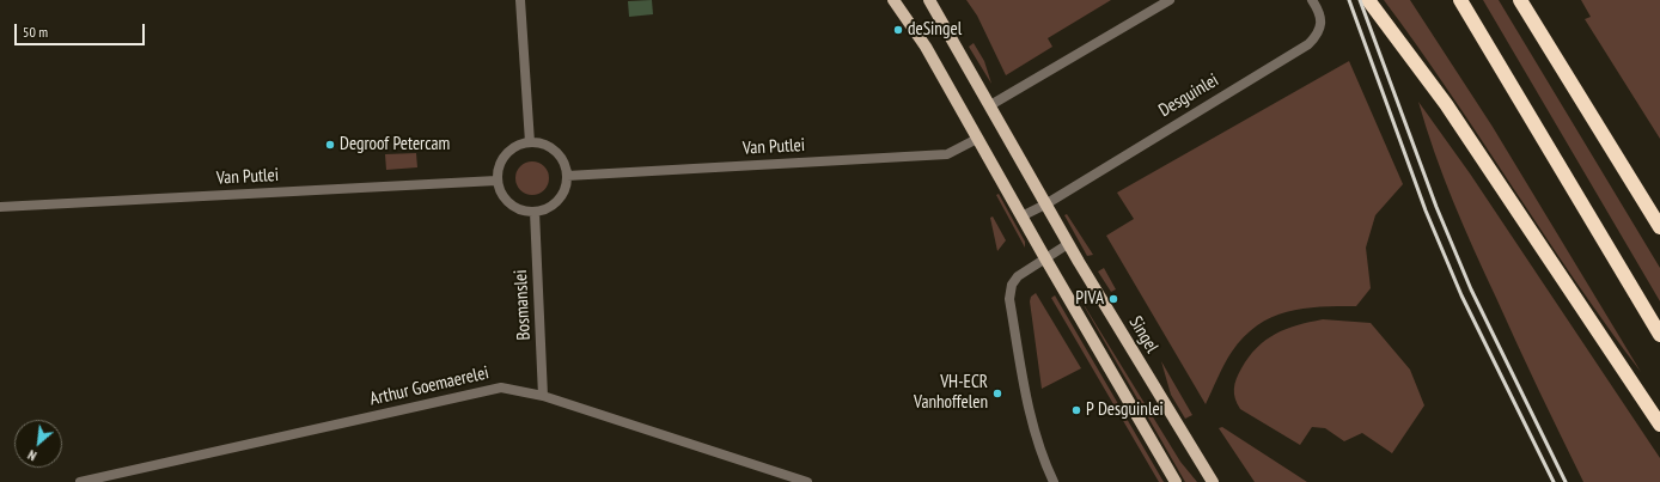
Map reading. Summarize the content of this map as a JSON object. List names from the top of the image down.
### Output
{
  "streets": {
    "main road": ["Singel"],
    "street": [
      "Desguinlei",
      "Van Putlei",
      "Bosmanslei",
      "Arthur Goemaerelei"
    ]
  },
  "crossings": [
    ["Desguinlei", "Singel"],
    ["Van Putlei", "Bosmanslei"],
    ["Bosmanslei", "Arthur Goemaerelei"]
  ],
  "places": [
    "deSingel",
    "Degroof Petercam",
    "PIVA",
    "VH-ECR Vanhoffelen",
    "P Desguinlei"
  ],
  "scale_bar": "50 m",
  "north": "bottom left"
}
